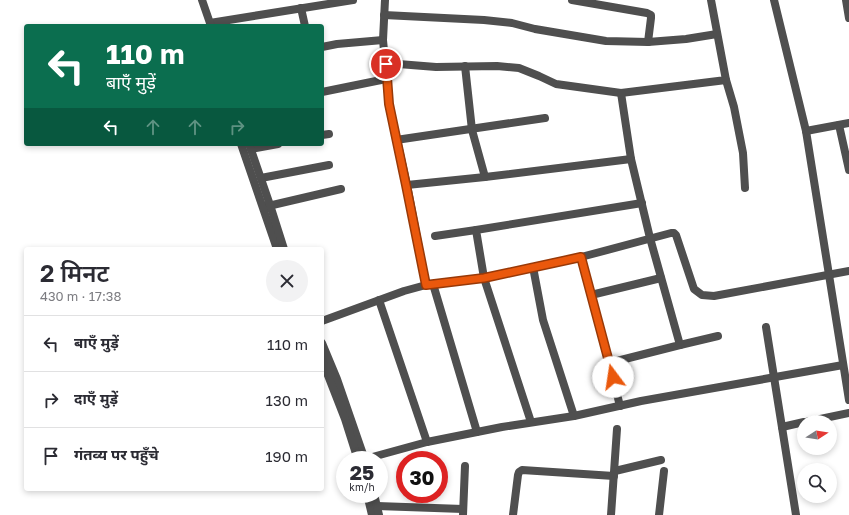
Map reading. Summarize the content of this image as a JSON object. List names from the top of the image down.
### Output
{
  "north": "right",
  "page": {
    "turn": ["110 m", "बाएँ मुड़ें"],
    "heading": ["2 मिनट", "430 m · 17:38"],
    "list": [
      {
        "name": "बाएँ मुड़ें",
        "value": "110 m"
      },
      {
        "name": "दाएँ मुड़ें",
        "value": "130 m"
      },
      {
        "name": "गंतव्य पर पहुँचे",
        "value": "190 m"
      }
    ],
    "speed": "25 km/h",
    "limit": "30"
  }
}
